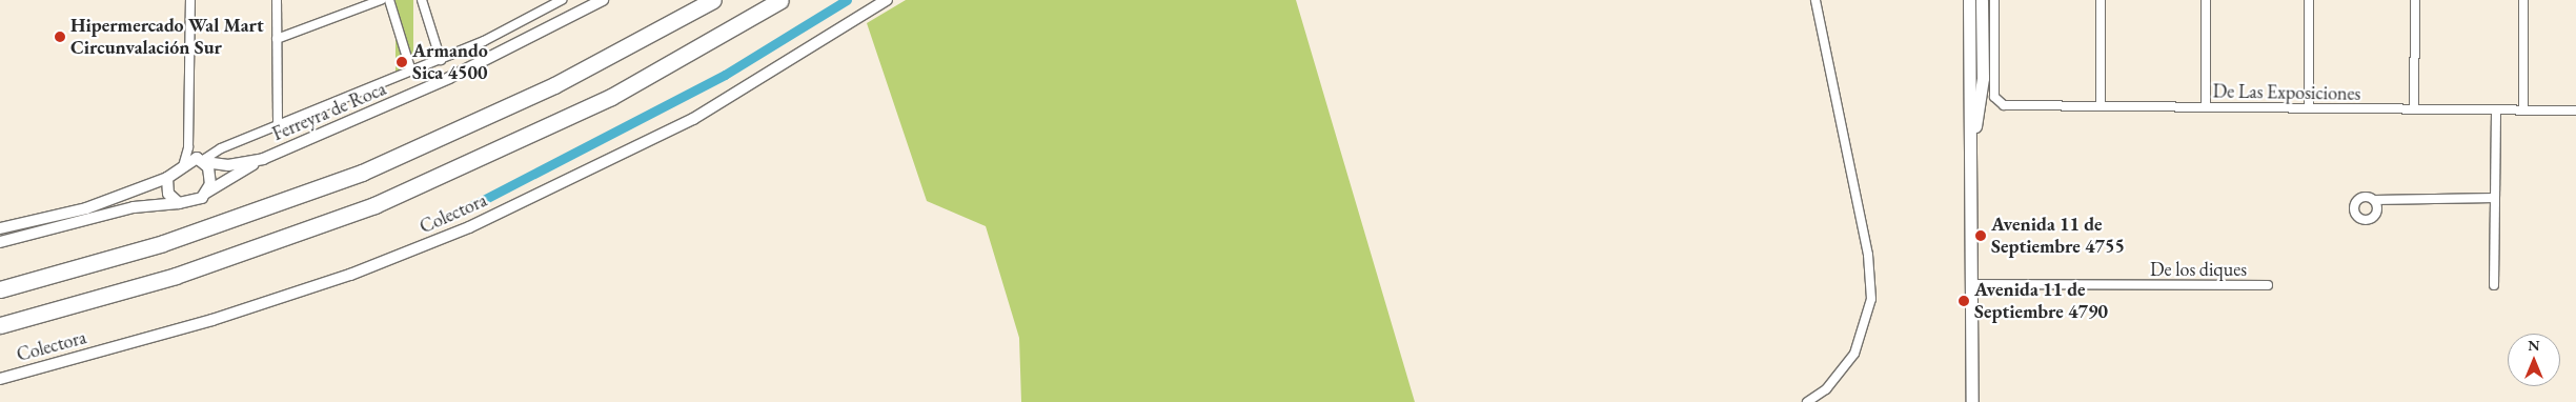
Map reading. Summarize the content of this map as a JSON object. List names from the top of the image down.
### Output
{
  "streets": {
    "street": [
      "De Las Exposiciones",
      "Ferreyra de Roca",
      "Colectora",
      "De los diques"
    ]
  },
  "places": [
    "Hipermercado Wal Mart Circunvalación Sur",
    "Armando Sica 4500",
    "Avenida 11 de Septiembre 4755",
    "Avenida 11 de Septiembre 4790"
  ],
  "north": "top"
}
